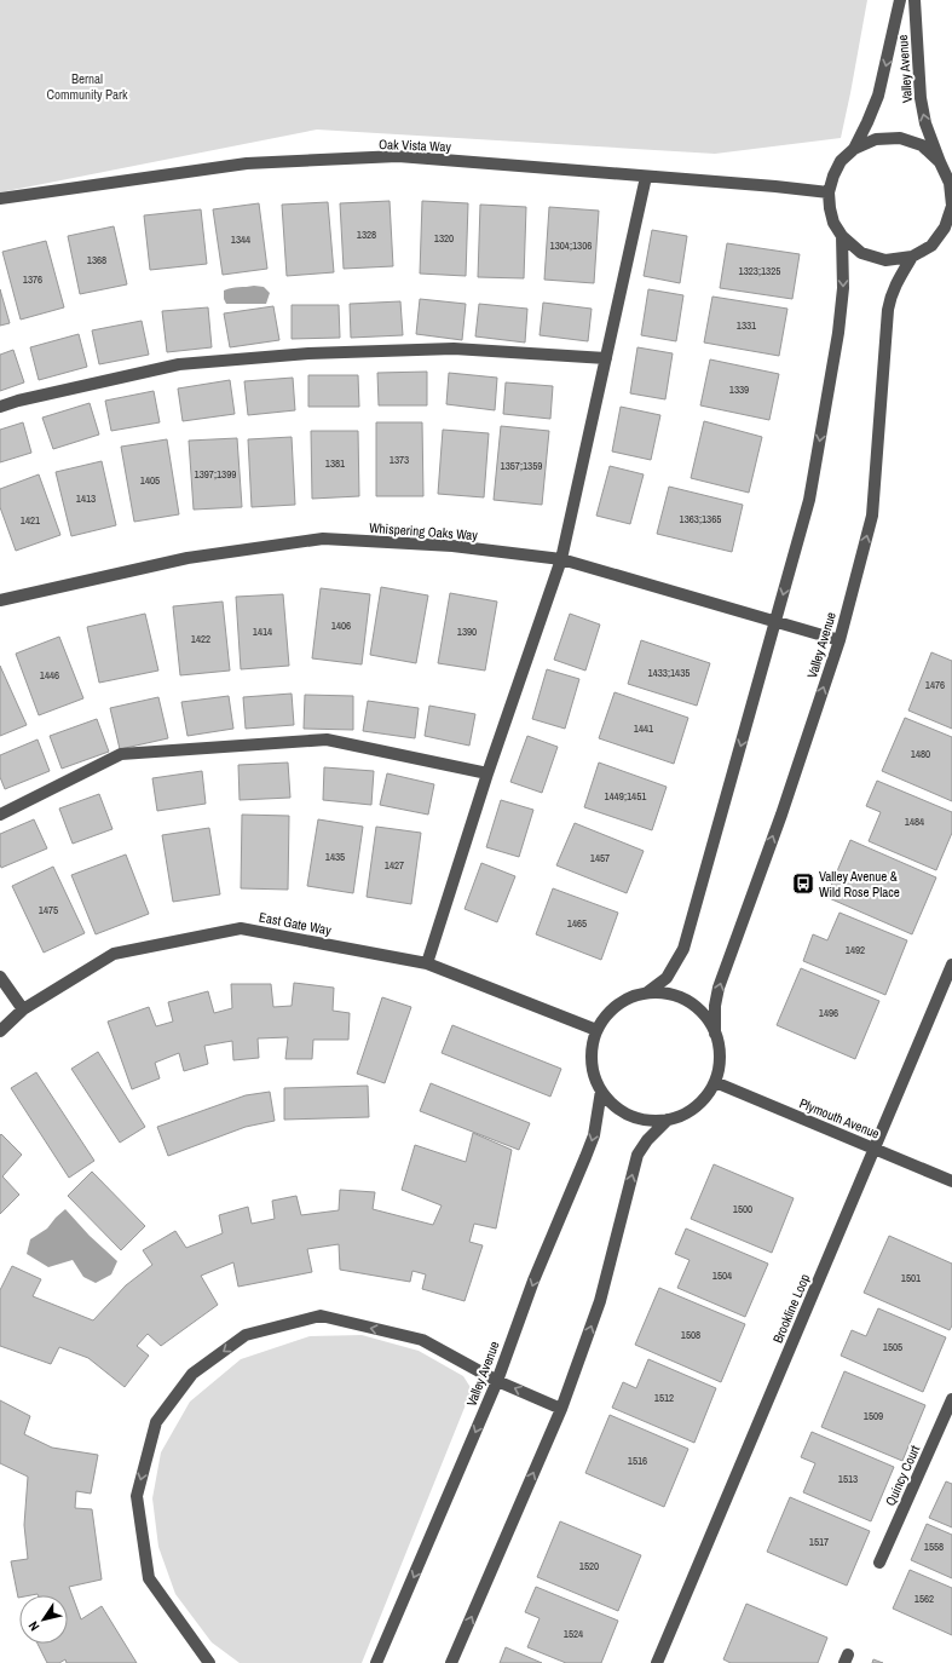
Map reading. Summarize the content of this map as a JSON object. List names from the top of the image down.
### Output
{
  "streets": {
    "street": [
      "Valley Avenue",
      "Oak Vista Way",
      "Whispering Oaks Way",
      "East Gate Way",
      "Plymouth Avenue",
      "Brookline Loop",
      "Quincy Court"
    ]
  },
  "crossings": [
    ["Valley Avenue", "Oak Vista Way"],
    ["Valley Avenue", "Whispering Oaks Way"],
    ["Valley Avenue", "East Gate Way"],
    ["Valley Avenue", "Plymouth Avenue"],
    ["East Gate Way", "Plymouth Avenue"],
    ["Plymouth Avenue", "Brookline Loop"]
  ],
  "parks": ["Bernal Community Park"],
  "places": {
    "bus stop": ["Valley Avenue & Wild Rose Place"]
  },
  "house_numbers": [
    "1328",
    "1320",
    "1344",
    "1304;1306",
    "1368",
    "1323;1325",
    "1376",
    "1331",
    "1339",
    "1373",
    "1381",
    "1357;1359",
    "1397;1399",
    "1405",
    "1413",
    "1363;1365",
    "1421",
    "1406",
    "1414",
    "1390",
    "1422",
    "1433;1435",
    "1446",
    "1476",
    "1441",
    "1480",
    "1449;1451",
    "1484",
    "1435",
    "1457",
    "1427",
    "1475",
    "1465",
    "1492",
    "1496",
    "1500",
    "1504",
    "1501",
    "1508",
    "1505",
    "1512",
    "1509",
    "1516",
    "1513",
    "1517",
    "1558",
    "1520",
    "1562",
    "1524"
  ],
  "north": "bottom left"
}
